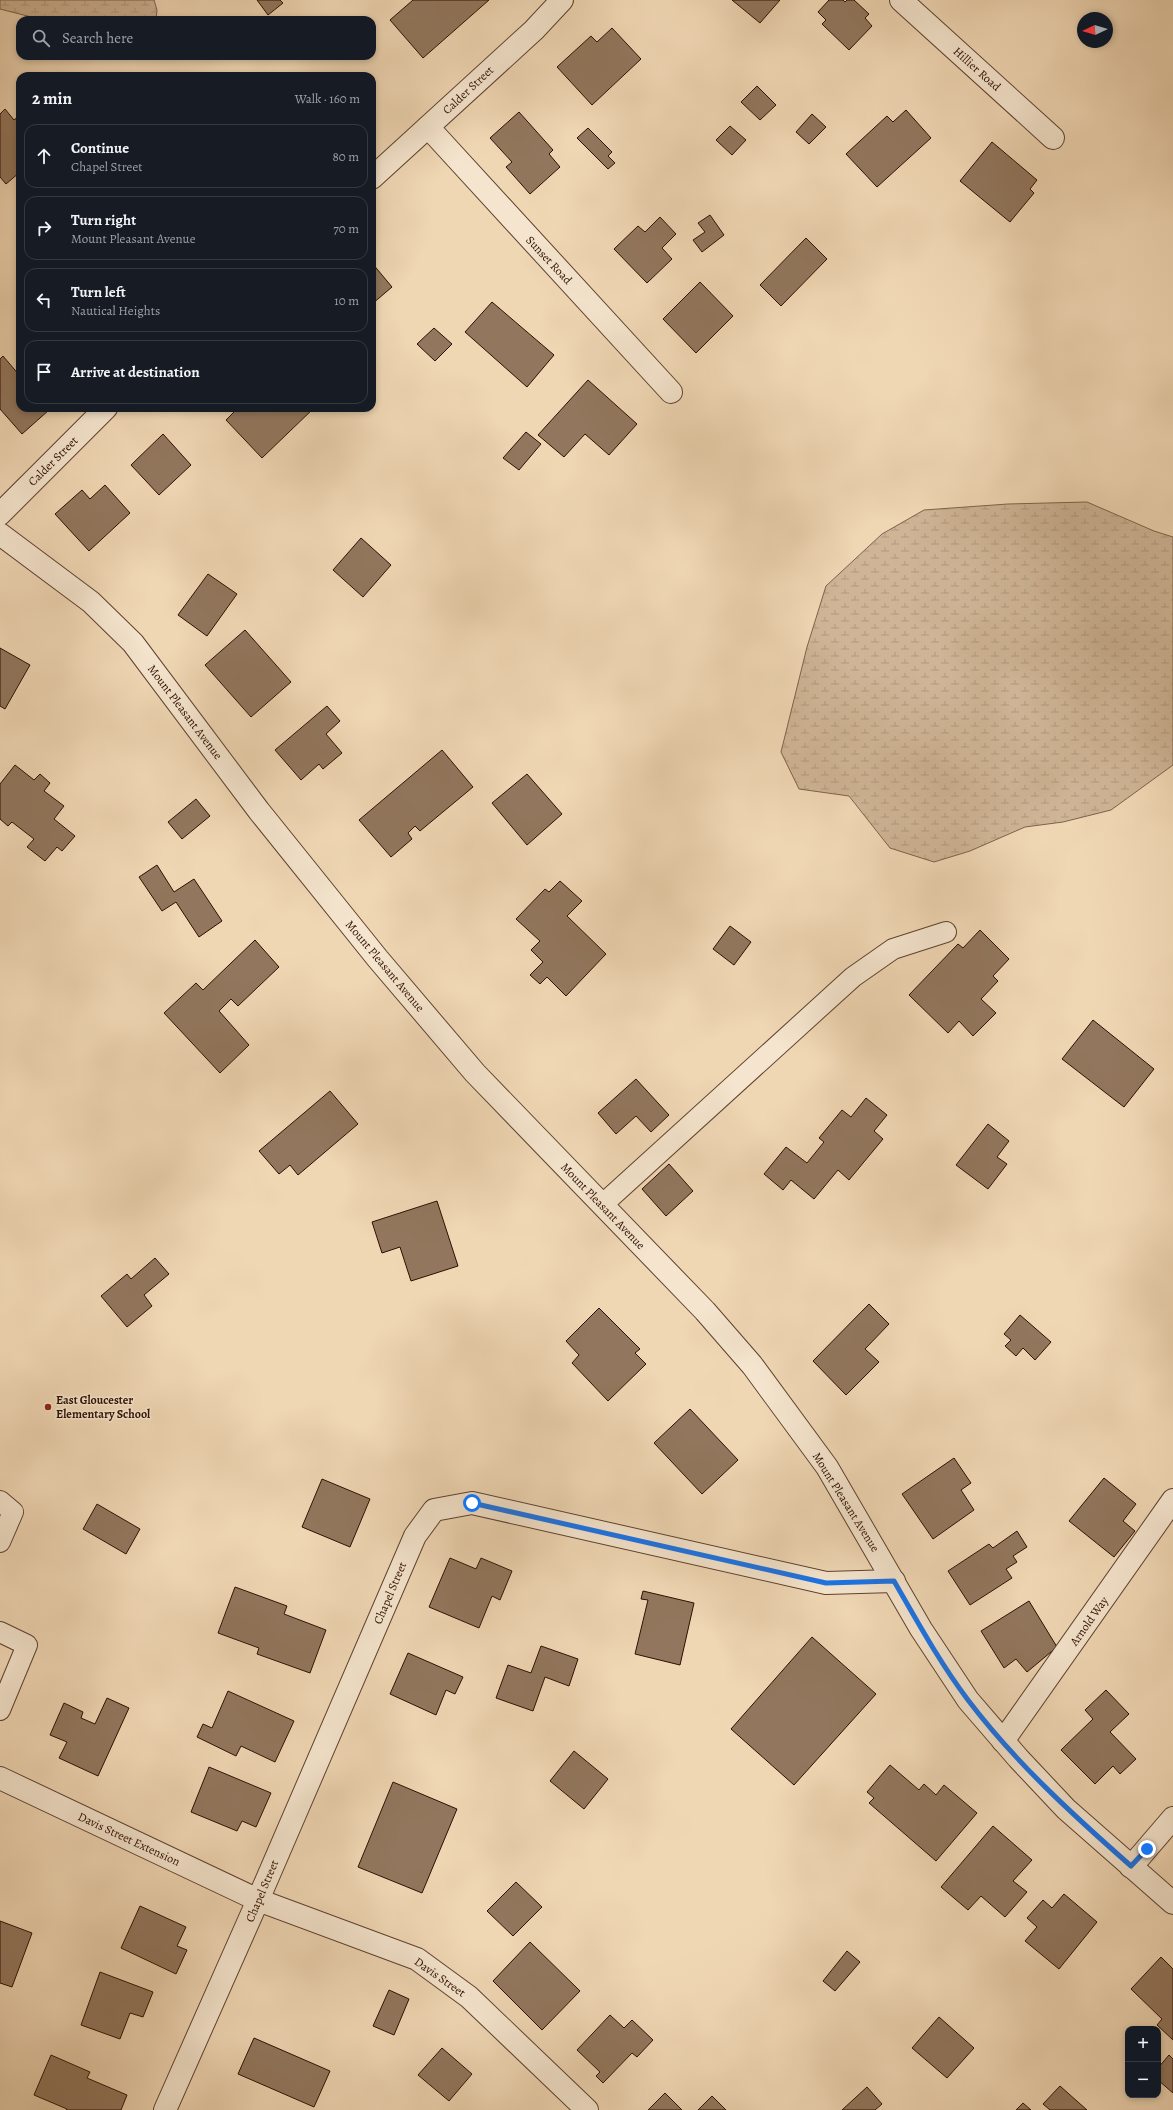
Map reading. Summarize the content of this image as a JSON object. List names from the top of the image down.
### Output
{
  "streets": {
    "street": [
      "Hillier Road",
      "Calder Street",
      "Sunset Road",
      "Mount Pleasant Avenue",
      "Chapel Street",
      "Arnold Way",
      "Davis Street Extension",
      "Davis Street"
    ]
  },
  "crossings": [
    ["Calder Street", "Sunset Road"],
    ["Mount Pleasant Avenue", "Chapel Street"],
    ["Mount Pleasant Avenue", "Arnold Way"],
    ["Chapel Street", "Davis Street Extension"],
    ["Chapel Street", "Davis Street"],
    ["Davis Street Extension", "Davis Street"]
  ],
  "places": ["East Gloucester Elementary School"],
  "north": "left",
  "page": {
    "search": "Search here",
    "heading": ["2 min", "Walk · 160 m"],
    "list": [
      ["Continue", "Chapel Street", "80 m"],
      ["Turn right", "Mount Pleasant Avenue", "70 m"],
      ["Turn left", "Nautical Heights", "10 m"],
      "Arrive at destination"
    ],
    "map_buttons": ["+", "−"]
  }
}
